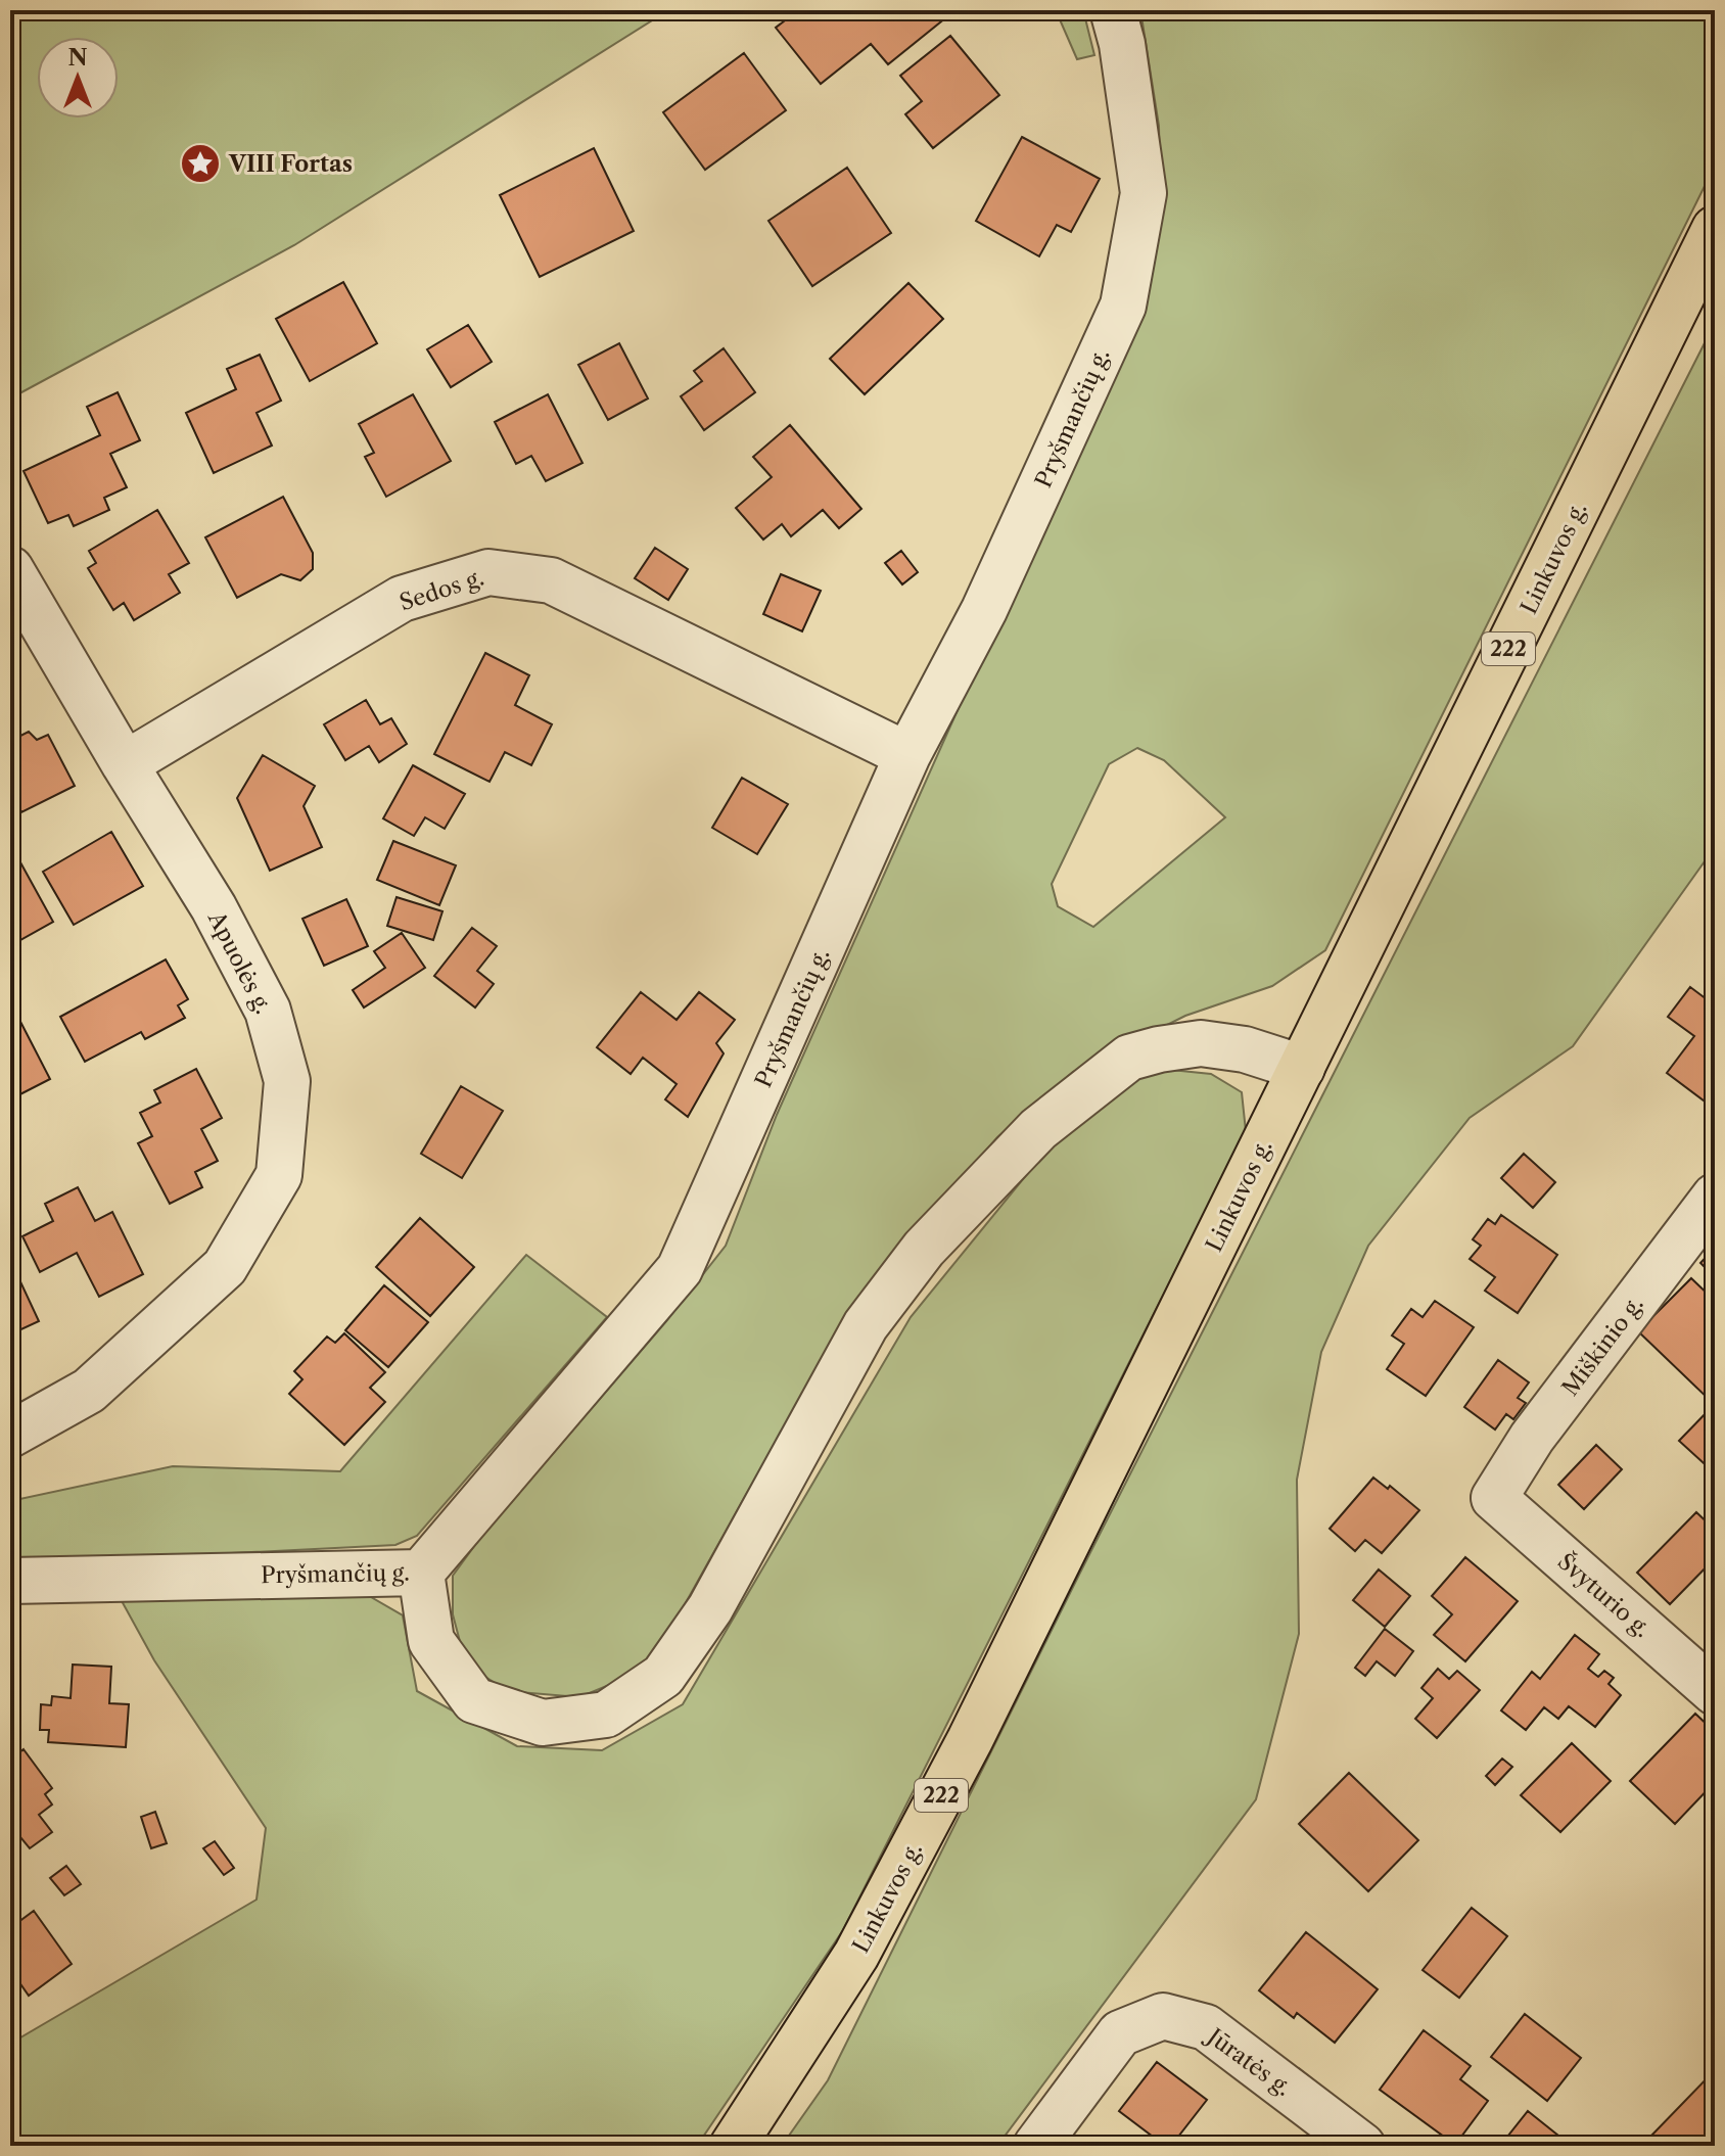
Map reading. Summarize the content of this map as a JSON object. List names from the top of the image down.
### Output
{
  "streets": {
    "main road": ["Linkuvos g.", "222"],
    "street": [
      "Pryšmančių g.",
      "Sedos g.",
      "Apuolės g.",
      "Miškinio g.",
      "Švyturio g.",
      "Jūratės g."
    ]
  },
  "crossings": [
    ["Pryšmančių g.", "Sedos g."],
    ["Sedos g.", "Apuolės g."],
    ["Miškinio g.", "Švyturio g."]
  ],
  "places": {
    "place": ["VIII Fortas"]
  },
  "north": "top"
}
